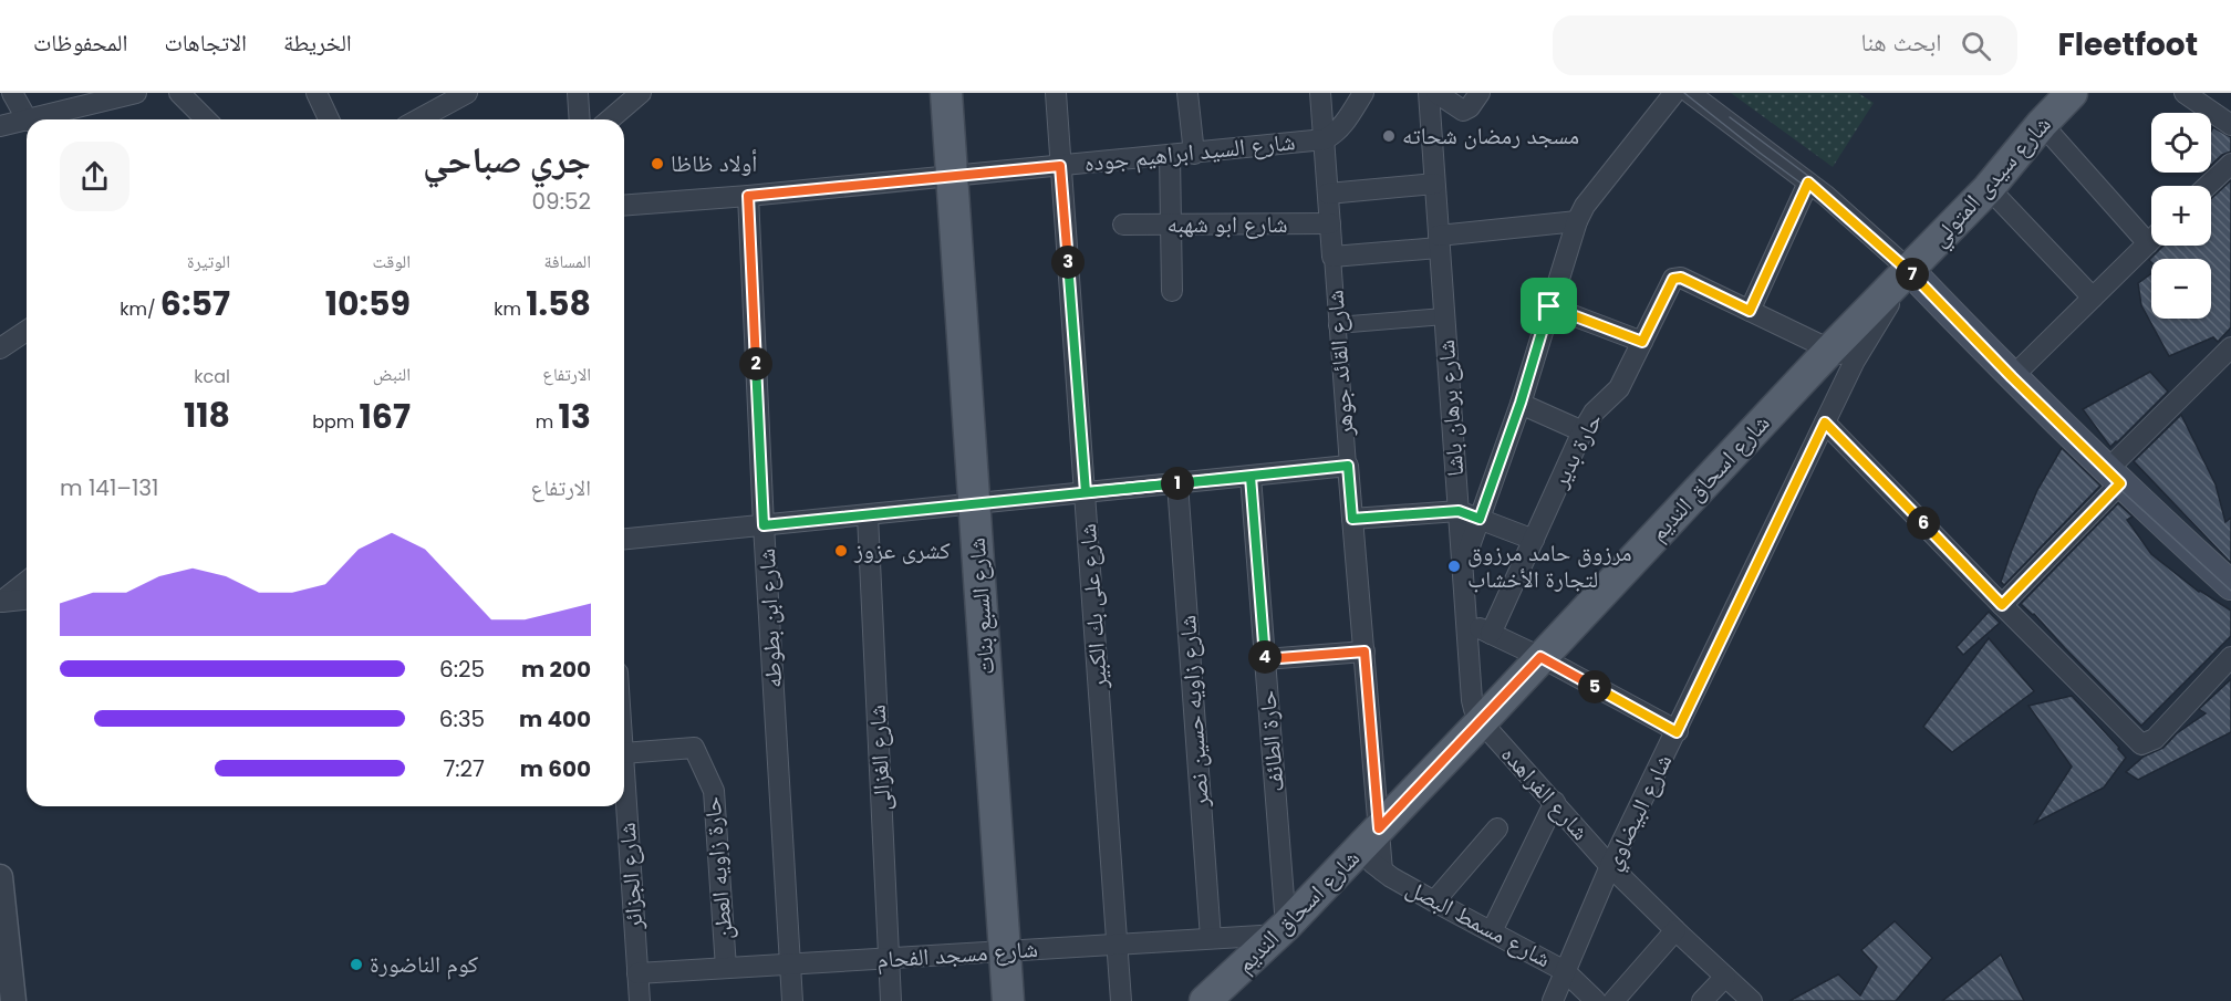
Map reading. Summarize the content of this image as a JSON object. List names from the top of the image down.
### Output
{
  "streets": {
    "main road": ["شارع سيدى المتولي", "شارع اسحاق النديم", "شارع السبع بنات"],
    "street": [
      "شارع السيد ابراهيم جوده",
      "شارع ابو شهبه",
      "شارع القائد جوهر",
      "شارع برهان باشا",
      "حارة بدير",
      "شارع على بك الكبير",
      "شارع ابن بطوطه",
      "شارع زاويه حسين نصر",
      "حارة الطائف",
      "شارع الغزالى",
      "شارع الفراهده",
      "شارع البيضاوي",
      "حارة زاويه العطن",
      "شارع الجزائر",
      "شارع مسمط البصل",
      "شارع مسجد الفحام"
    ]
  },
  "crossings": [
    ["شارع السيد ابراهيم جوده", "شارع القائد جوهر"],
    ["شارع السيد ابراهيم جوده", "شارع السبع بنات"],
    ["شارع السيد ابراهيم جوده", "شارع على بك الكبير"],
    ["شارع السيد ابراهيم جوده", "شارع ابن بطوطه"],
    ["شارع سيدى المتولي", "شارع اسحاق النديم"],
    ["شارع ابو شهبه", "شارع القائد جوهر"],
    ["شارع القائد جوهر", "شارع اسحاق النديم"],
    ["شارع القائد جوهر", "شارع مسمط البصل"],
    ["شارع برهان باشا", "شارع اسحاق النديم"],
    ["شارع برهان باشا", "شارع الفراهده"],
    ["شارع اسحاق النديم", "حارة الطائف"],
    ["شارع اسحاق النديم", "شارع الفراهده"],
    ["شارع اسحاق النديم", "شارع البيضاوي"],
    ["شارع اسحاق النديم", "شارع مسمط البصل"],
    ["شارع اسحاق النديم", "شارع مسجد الفحام"],
    ["شارع السبع بنات", "شارع مسجد الفحام"],
    ["شارع على بك الكبير", "شارع مسجد الفحام"],
    ["شارع ابن بطوطه", "شارع مسجد الفحام"],
    ["شارع زاويه حسين نصر", "شارع مسجد الفحام"],
    ["حارة الطائف", "شارع مسجد الفحام"],
    ["شارع الغزالى", "شارع مسجد الفحام"],
    ["شارع الفراهده", "شارع البيضاوي"],
    ["شارع البيضاوي", "شارع مسمط البصل"],
    ["حارة زاويه العطن", "شارع مسجد الفحام"],
    ["شارع الجزائر", "شارع مسجد الفحام"]
  ],
  "places": [
    "مسجد رمضان شحاته",
    "أولاد ظاظا",
    "كشرى عزوز",
    "مرزوق حامد مرزوق لتجارة الأخشاب",
    "كوم الناضورة"
  ],
  "page": {
    "header": "Fleetfoot",
    "search": "ابحث هنا",
    "nav": ["الخريطة", "الاتجاهات", "المحفوظات"],
    "map_buttons": ["+", "−"],
    "heading": ["جري صباحي", "09:52"],
    "stats": [
      ["المسافة", "1.58 km"],
      ["الوقت", "10:59"],
      ["الوتيرة", "6:57 /km"],
      ["الارتفاع", "13 m"],
      ["النبض", "167 bpm"],
      ["kcal", "118"]
    ],
    "pins": [
      "3",
      "7",
      "2",
      "1",
      "6",
      "4",
      "5"
    ],
    "chart": ["الارتفاع", "131–141 m"],
    "list": [
      {
        "name": "200 m",
        "note": "6:25"
      },
      {
        "name": "400 m",
        "note": "6:35"
      },
      {
        "name": "600 m",
        "note": "7:27"
      }
    ]
  }
}
